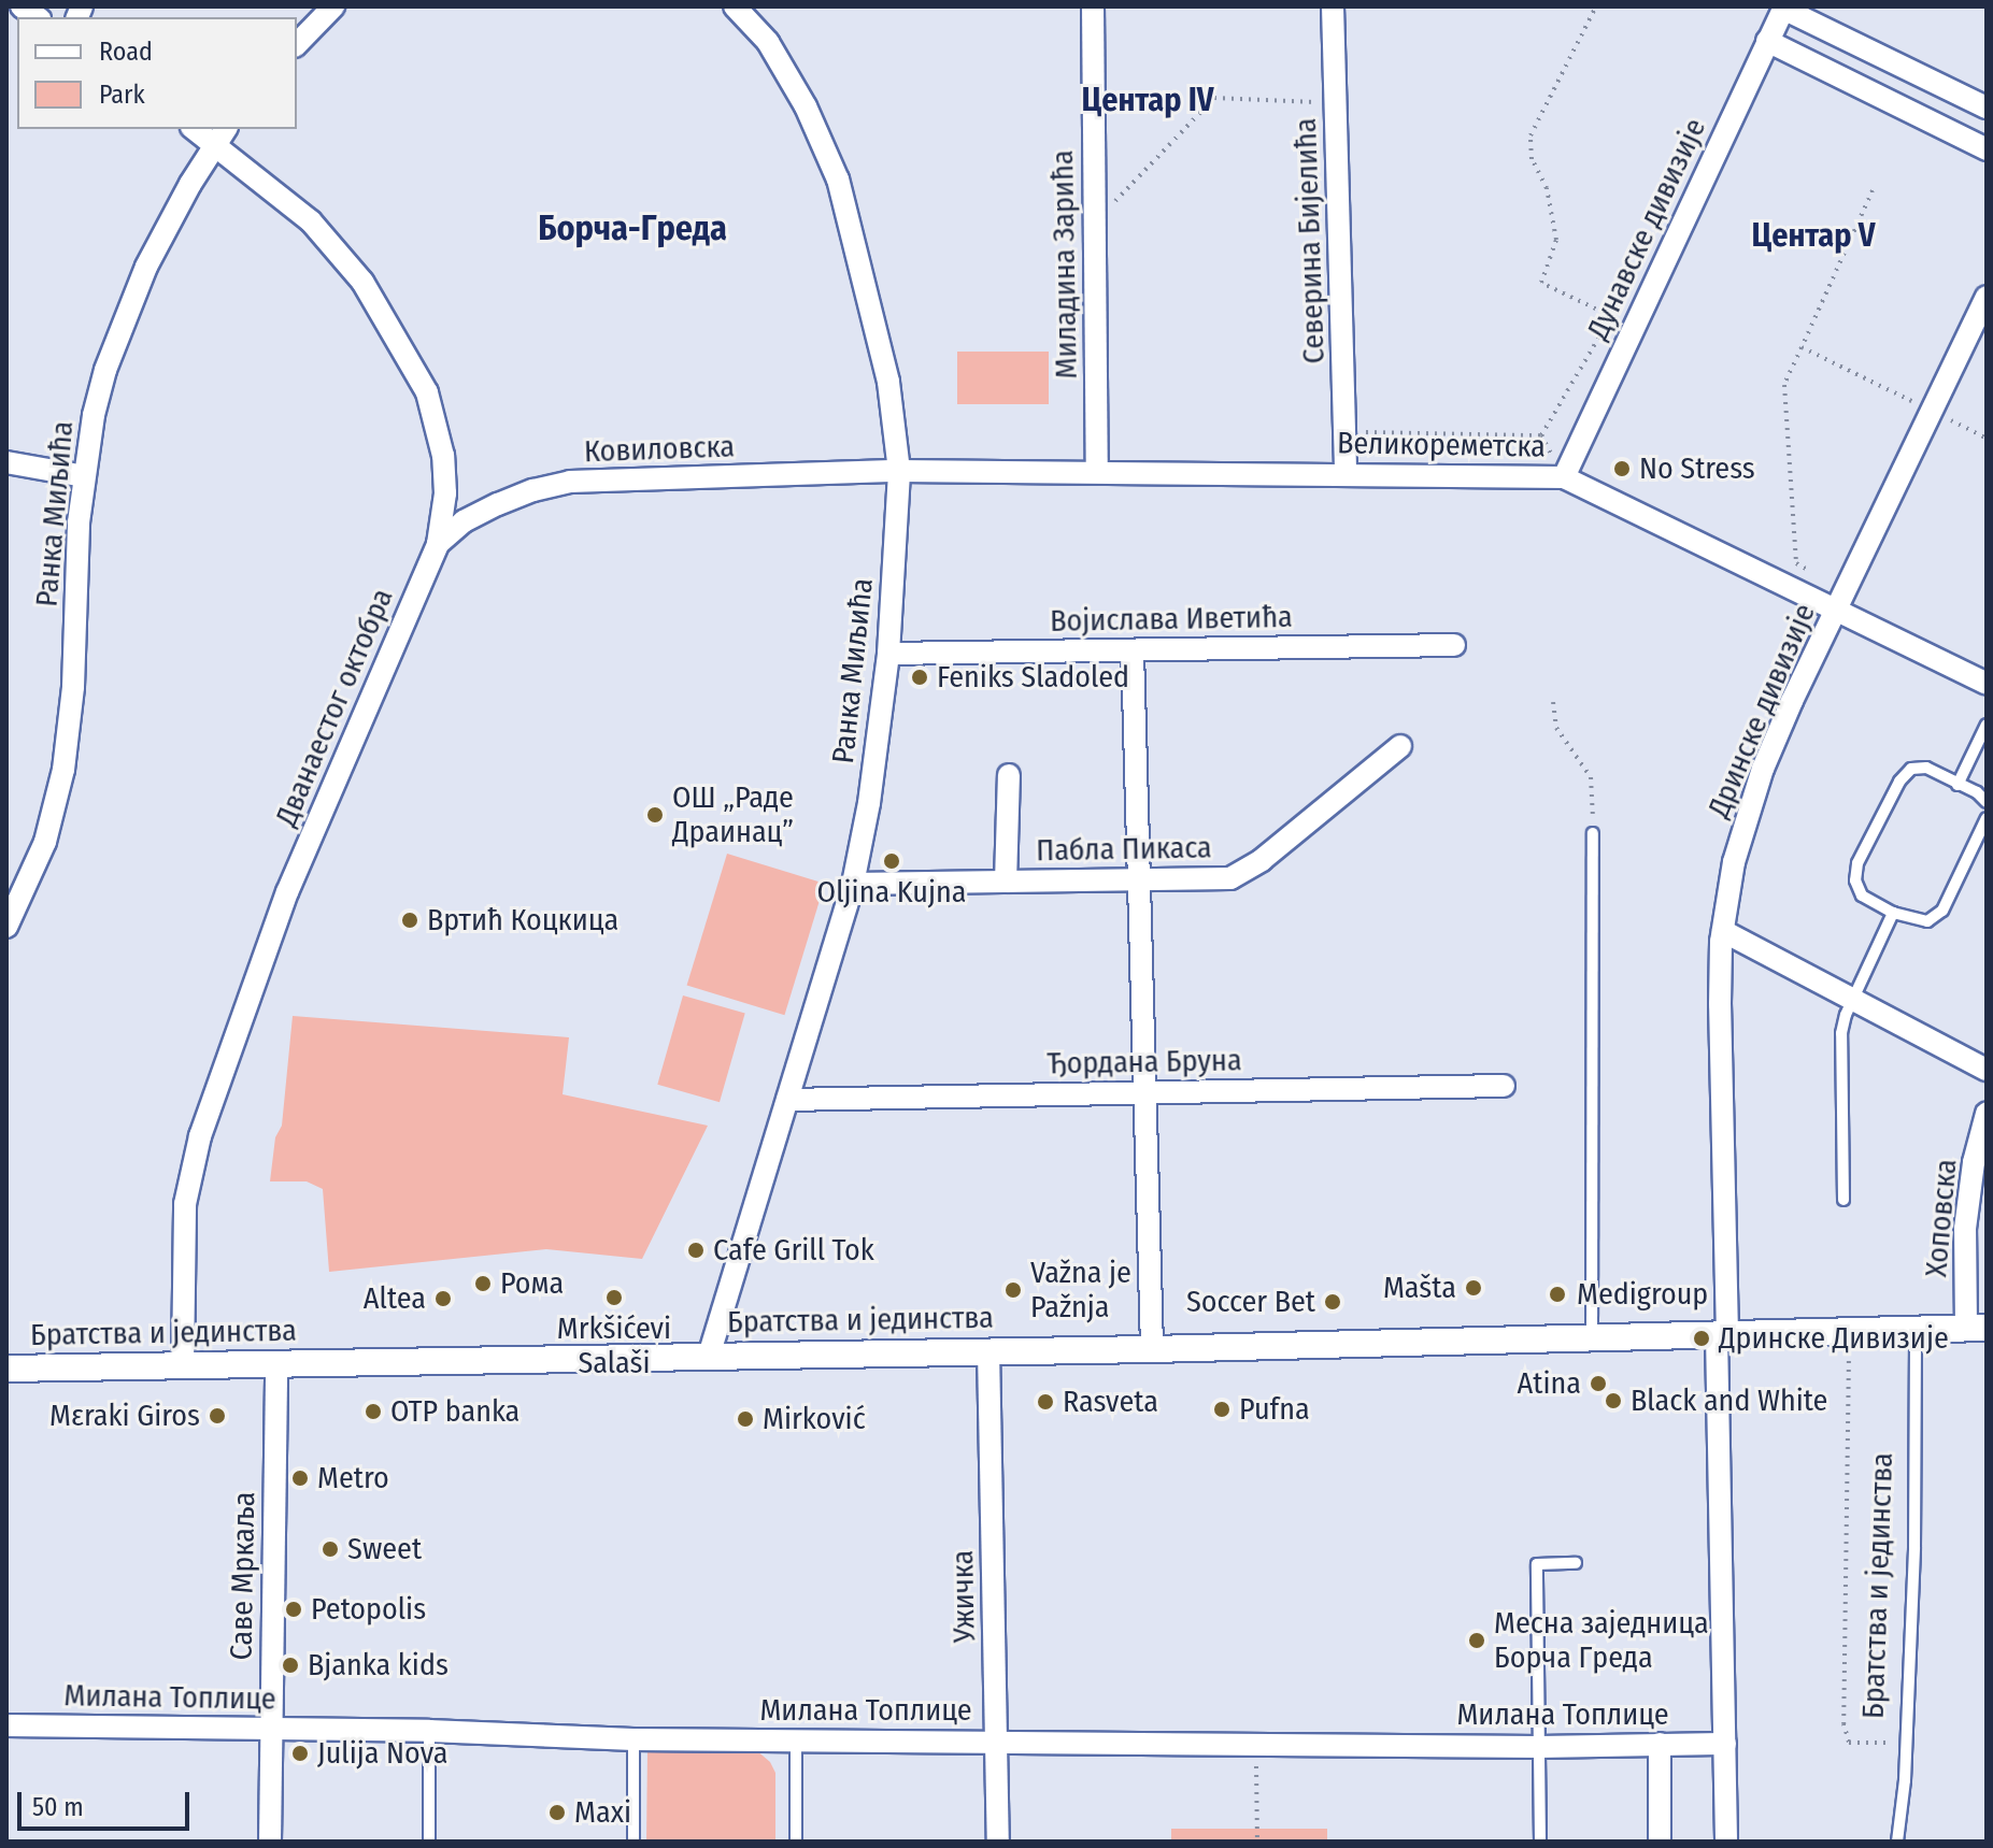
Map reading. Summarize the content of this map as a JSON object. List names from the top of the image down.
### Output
{
  "streets": {
    "street": [
      "Дунавске дивизије",
      "Северина Бијелића",
      "Миладина Зарића",
      "Великореметска",
      "Ковиловска",
      "Ранка Миљића",
      "Војислава Иветића",
      "Дванаестог октобра",
      "Дринске дивизије",
      "Пабла Пикаса",
      "Ђордана Бруна",
      "Хоповска",
      "Братства и јединства",
      "Саве Мркаља",
      "Ужичка",
      "Милана Топлице"
    ]
  },
  "crossings": [
    ["Дунавске дивизије", "Великореметска"],
    ["Северина Бијелића", "Великореметска"],
    ["Миладина Зарића", "Великореметска"],
    ["Великореметска", "Ковиловска"],
    ["Великореметска", "Ранка Миљића"],
    ["Великореметска", "Дринске дивизије"],
    ["Ковиловска", "Ранка Миљића"],
    ["Ковиловска", "Дванаестог октобра"],
    ["Ранка Миљића", "Војислава Иветића"],
    ["Ранка Миљића", "Дванаестог октобра"],
    ["Ранка Миљића", "Пабла Пикаса"],
    ["Ранка Миљића", "Ђордана Бруна"],
    ["Ранка Миљића", "Братства и јединства"],
    ["Дванаестог октобра", "Братства и јединства"],
    ["Дринске дивизије", "Братства и јединства"],
    ["Хоповска", "Братства и јединства"],
    ["Братства и јединства", "Саве Мркаља"],
    ["Братства и јединства", "Ужичка"],
    ["Саве Мркаља", "Милана Топлице"],
    ["Ужичка", "Милана Топлице"]
  ],
  "districts": ["Центар IV", "Борча-Греда", "Центар V"],
  "places": [
    "No Stress",
    "Feniks Sladoled",
    "ОШ „Раде Драинац”",
    "Oljina Kujna",
    "Вртић Коцкица",
    "Cafe Grill Tok",
    "Рома",
    "Mašta",
    "Važna je Pažnja",
    "Medigroup",
    "Mrkšićevi Salaši",
    "Altea",
    "Soccer Bet",
    "Дринске Дивизије",
    "Atina",
    "Black and White",
    "Rasveta",
    "Pufna",
    "OTP banka",
    "Mεraki Giros",
    "Mirković",
    "Metro",
    "Sweet",
    "Petopolis",
    "Месна заједница Борча Греда",
    "Bjanka kids",
    "Julija Nova",
    "Maxi"
  ],
  "legend": ["Road", "Park"],
  "scale_bar": "50 m"
}
